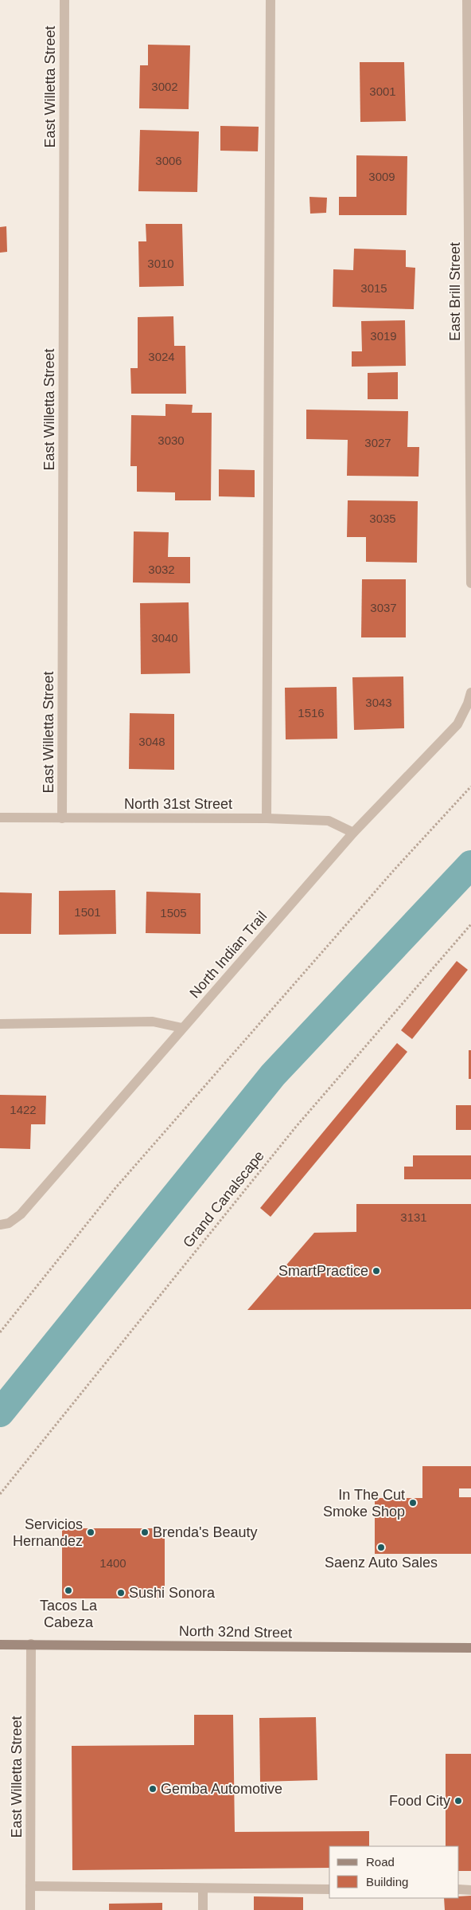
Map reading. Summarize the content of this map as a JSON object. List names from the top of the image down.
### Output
{
  "streets": {
    "main road": ["North 32nd Street"],
    "street": [
      "East Willetta Street",
      "East Brill Street",
      "North 31st Street",
      "North Indian Trail"
    ],
    "path": ["Grand Canalscape"]
  },
  "crossings": [
    ["East Willetta Street", "North 31st Street"],
    ["East Willetta Street", "North 32nd Street"],
    ["North 31st Street", "North Indian Trail"]
  ],
  "places": [
    "SmartPractice",
    "In The Cut Smoke Shop",
    "Servicios Hernandez",
    "Brenda's Beauty",
    "Saenz Auto Sales",
    "Tacos La Cabeza",
    "Sushi Sonora",
    "Gemba Automotive",
    "Food City"
  ],
  "house_numbers": [
    "3002",
    "3001",
    "3006",
    "3009",
    "3010",
    "3015",
    "3019",
    "3024",
    "3030",
    "3027",
    "3035",
    "3032",
    "3037",
    "3040",
    "3043",
    "1516",
    "3048",
    "1501",
    "1505",
    "1422",
    "3131",
    "1400"
  ],
  "legend": ["Road", "Building"]
}
